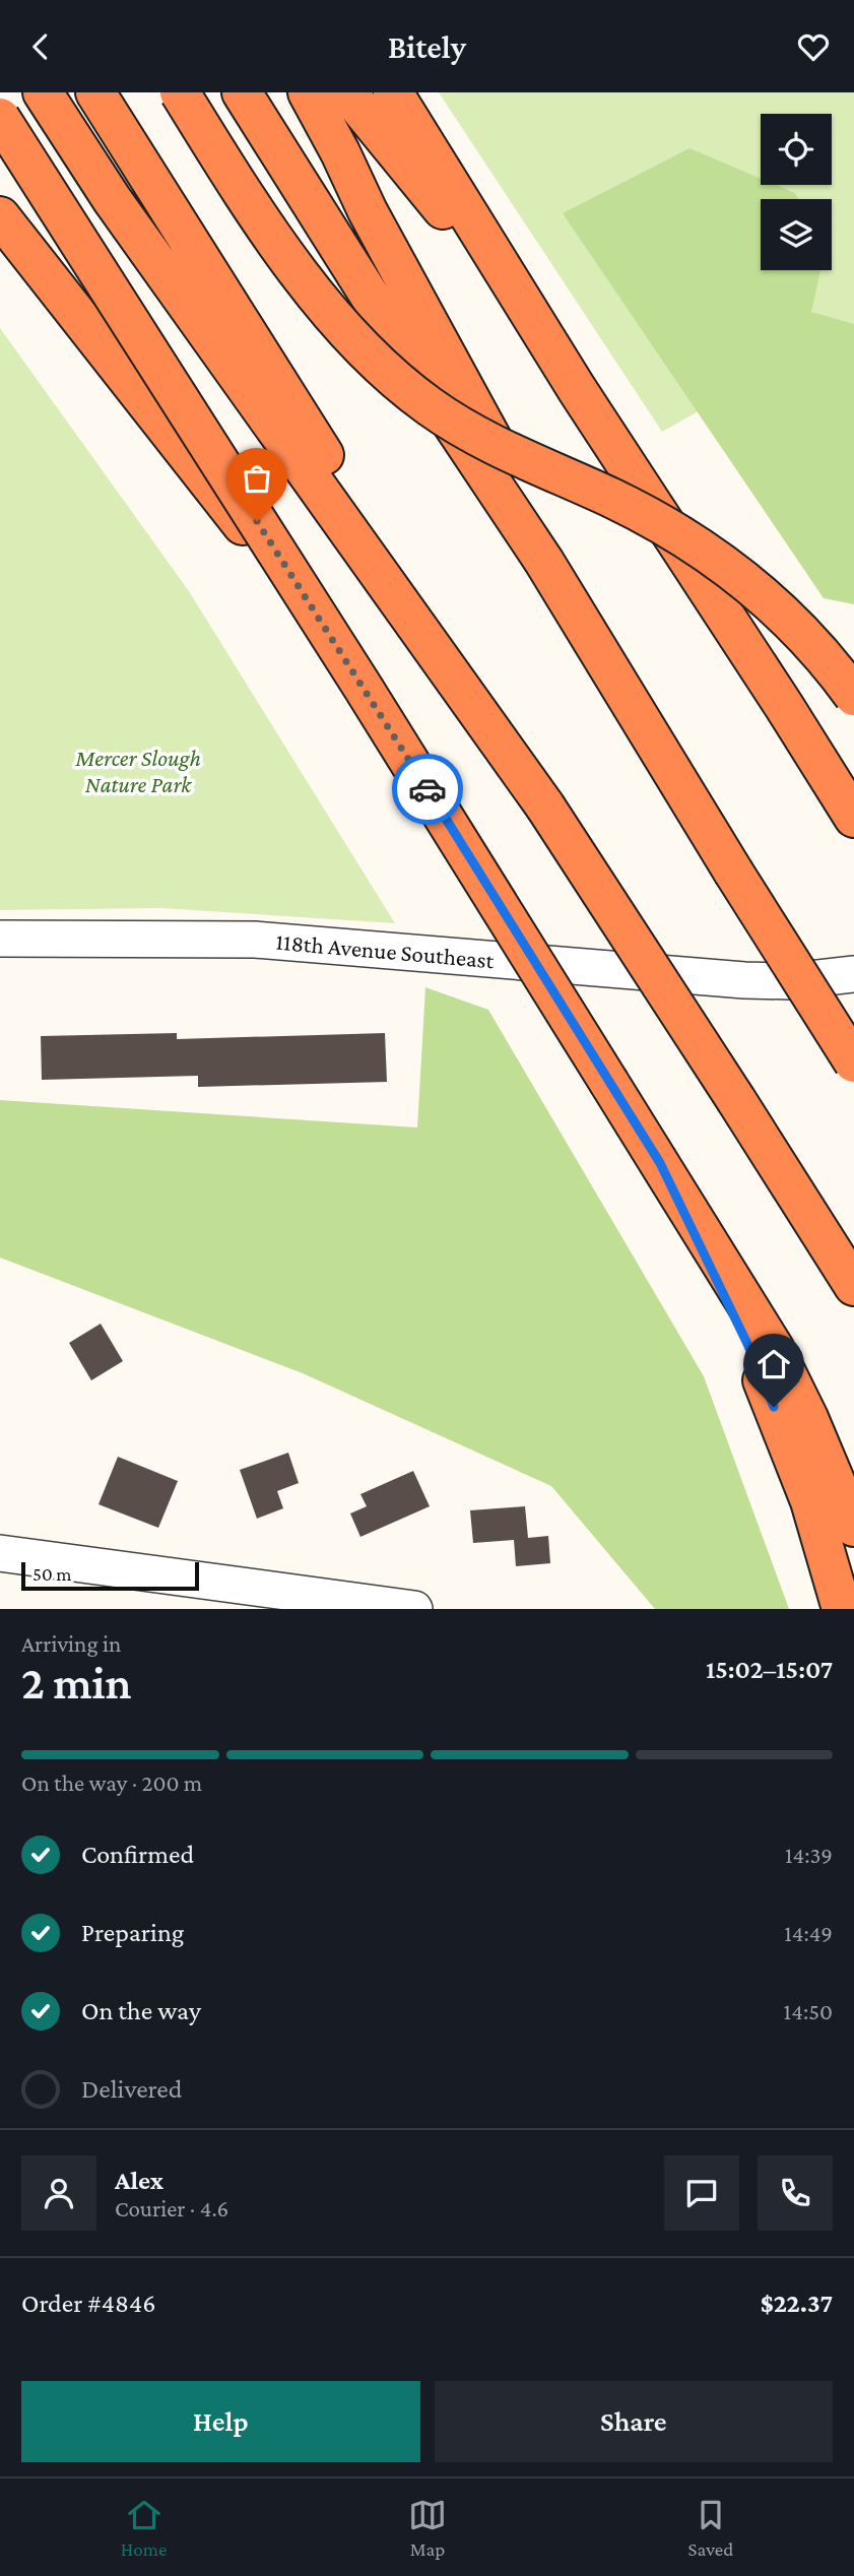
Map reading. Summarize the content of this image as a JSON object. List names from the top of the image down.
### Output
{
  "streets": {
    "street": ["118th Avenue Southeast"]
  },
  "parks": ["Mercer Slough Nature Park"],
  "scale_bar": "50 m",
  "page": {
    "header": "Bitely",
    "scale": "50 m",
    "heading": ["2 min", "Arriving in", "15:02–15:07"],
    "panel": [
      "Alex",
      "Courier · 4.6",
      "Order #4846",
      "$22.37"
    ],
    "bar": "On the way · 200 m",
    "list": [
      ["Confirmed", "14:39"],
      ["Preparing", "14:49"],
      ["On the way", "14:50"],
      "Delivered"
    ],
    "buttons": ["Help", "Share"],
    "tabs": ["Home", "Map", "Saved"]
  }
}
